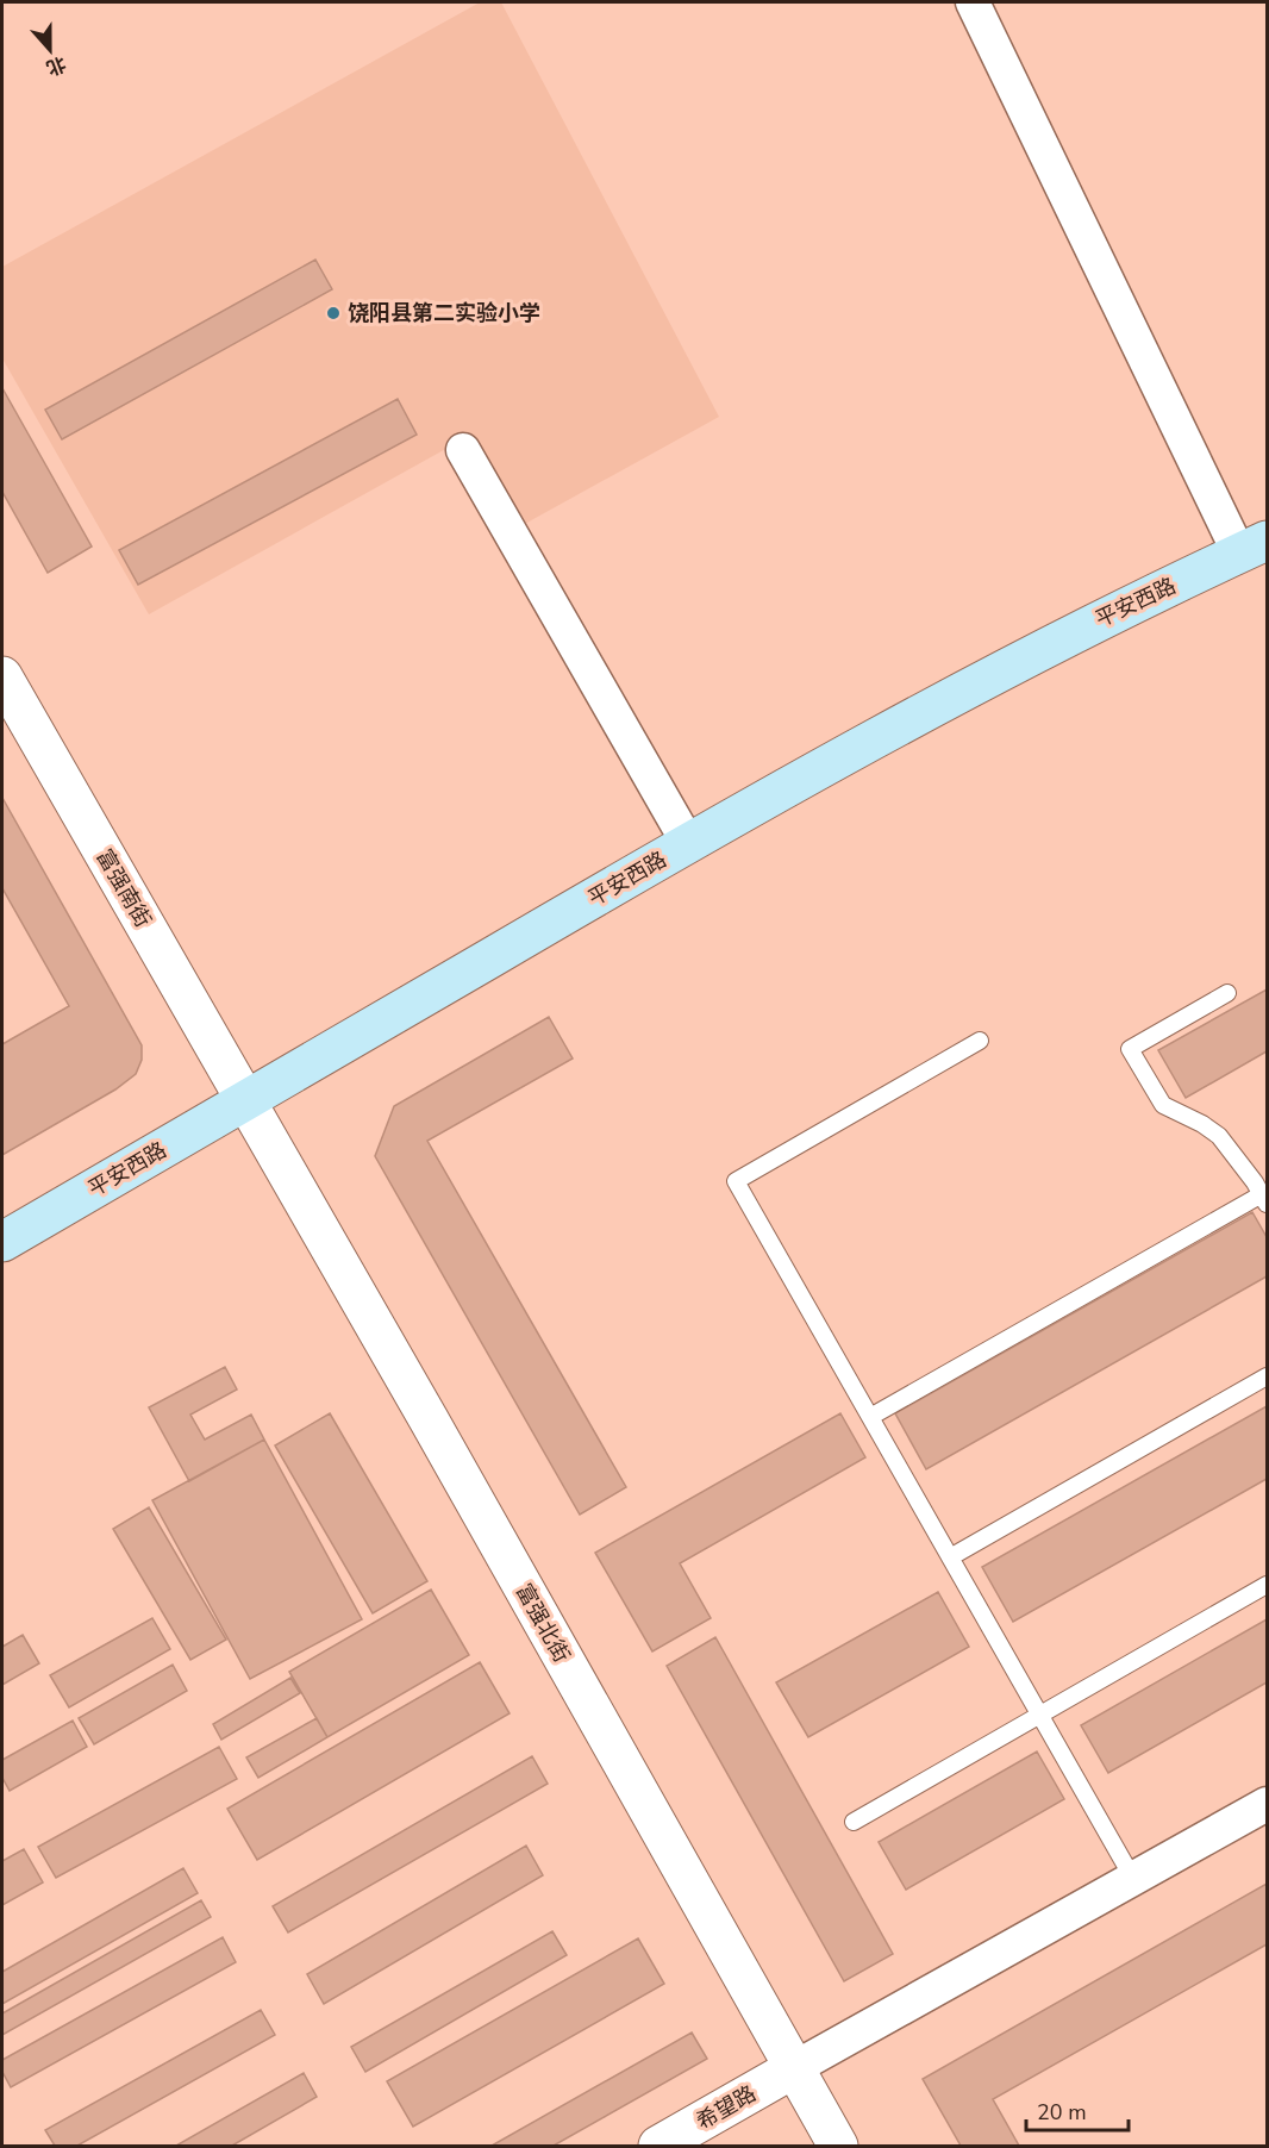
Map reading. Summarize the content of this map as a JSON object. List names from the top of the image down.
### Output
{
  "streets": {
    "main road": ["平安西路"],
    "street": ["富强南街", "富强北街", "希望路"]
  },
  "crossings": [
    ["平安西路", "富强南街"],
    ["平安西路", "富强北街"],
    ["富强南街", "富强北街"],
    ["富强北街", "希望路"]
  ],
  "places": ["饶阳县第二实验小学"],
  "scale_bar": "20 m",
  "north": "bottom"
}
